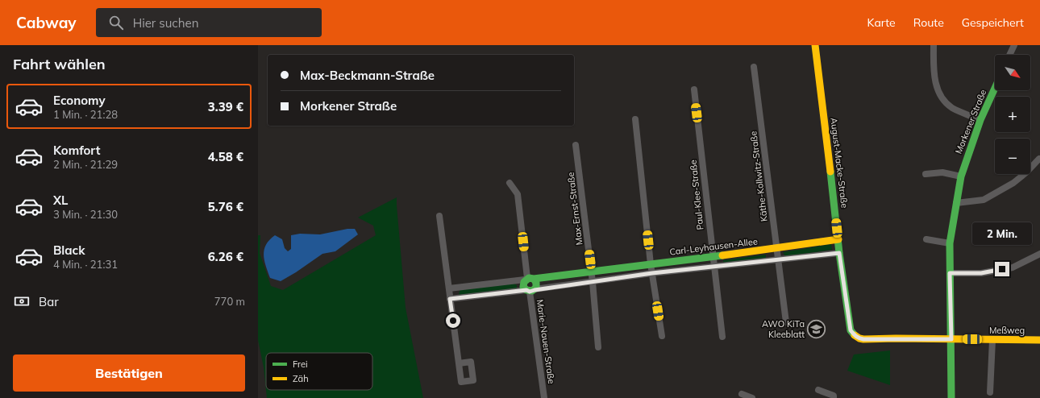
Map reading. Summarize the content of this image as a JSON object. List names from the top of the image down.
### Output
{
  "streets": {
    "street": [
      "Morkener Straße",
      "August-Macke-Straße",
      "Käthe-Kollwitz-Straße",
      "Paul-Klee-Straße",
      "Max-Ernst-Straße",
      "Carl-Leyhausen-Allee",
      "Meßweg",
      "Marie-Nauen-Straße"
    ]
  },
  "crossings": [
    ["Morkener Straße", "Meßweg"],
    ["August-Macke-Straße", "Carl-Leyhausen-Allee"],
    ["August-Macke-Straße", "Meßweg"],
    ["Käthe-Kollwitz-Straße", "Carl-Leyhausen-Allee"],
    ["Paul-Klee-Straße", "Carl-Leyhausen-Allee"],
    ["Max-Ernst-Straße", "Carl-Leyhausen-Allee"]
  ],
  "places": {
    "school or university": ["AWO KiTa Kleeblatt"]
  },
  "legend": ["Frei", "Zäh"],
  "north": "bottom right",
  "page": {
    "header": "Cabway",
    "search": "Hier suchen",
    "nav": ["Karte", "Route", "Gespeichert"],
    "heading": "Fahrt wählen",
    "map_buttons": ["+", "−"],
    "banner": ["Max-Beckmann-Straße", "Morkener Straße"],
    "list": [
      {
        "name": "Economy",
        "note": "1 Min. · 21:28",
        "value": "3.39 €"
      },
      {
        "name": "Komfort",
        "note": "2 Min. · 21:29",
        "value": "4.58 €"
      },
      {
        "name": "XL",
        "note": "3 Min. · 21:30",
        "value": "5.76 €"
      },
      {
        "name": "Black",
        "note": "4 Min. · 21:31",
        "value": "6.26 €"
      }
    ],
    "bubble": "2 Min.",
    "pay": ["Bar", "770 m"],
    "buttons": "Bestätigen"
  }
}
